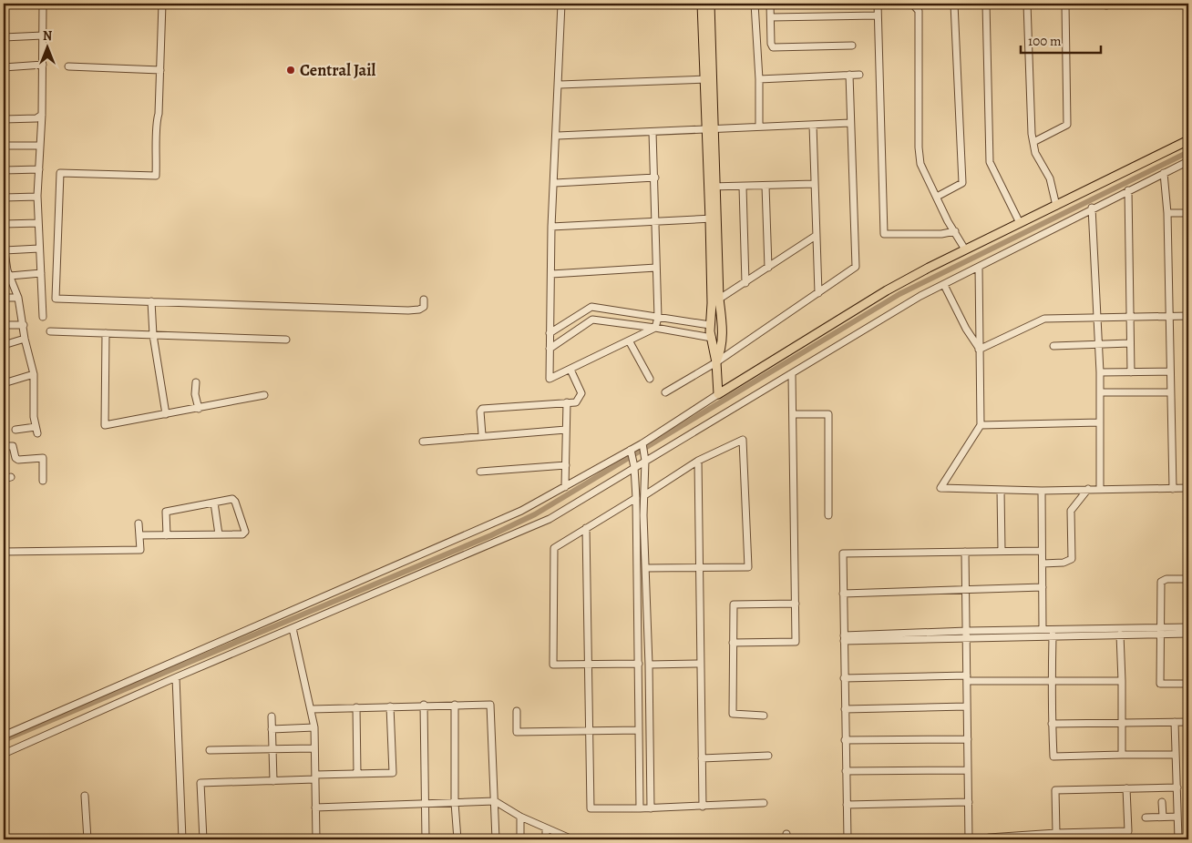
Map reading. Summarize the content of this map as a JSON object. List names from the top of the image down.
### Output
{
  "places": ["Central Jail"],
  "scale_bar": "100 m",
  "north": "top"
}
